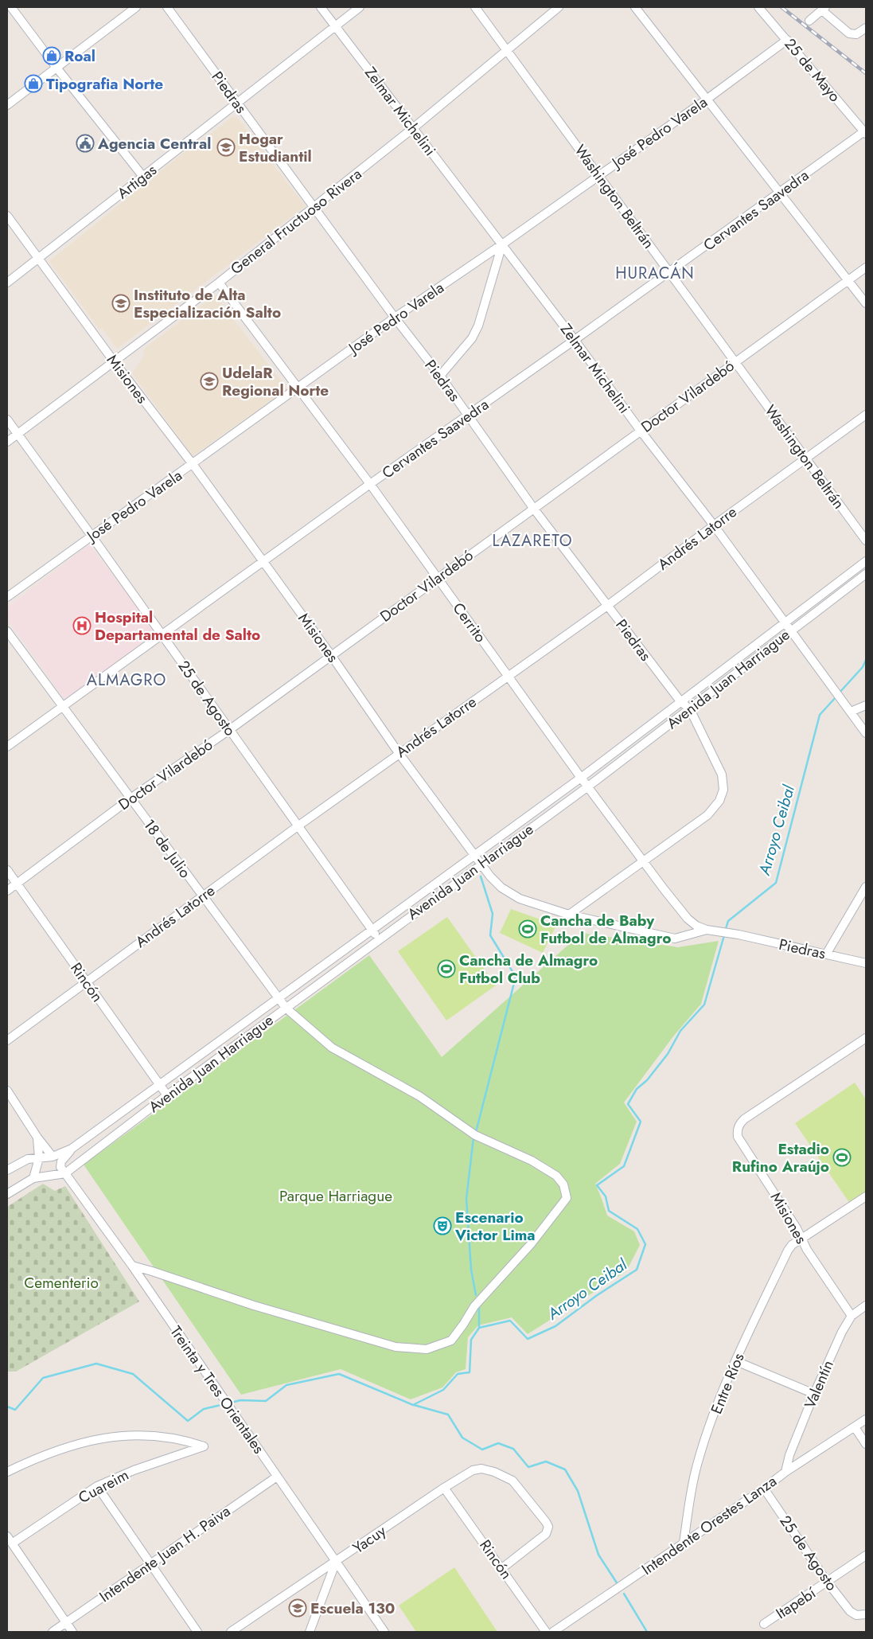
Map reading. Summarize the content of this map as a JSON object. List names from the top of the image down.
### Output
{
  "streets": {
    "street": [
      "25 de Mayo",
      "Piedras",
      "Zelmar Michelini",
      "José Pedro Varela",
      "Artigas",
      "Washington Beltrán",
      "Cervantes Saavedra",
      "General Fructuoso Rivera",
      "Misiones",
      "Doctor Vilardebó",
      "Andrés Latorre",
      "Cerrito",
      "Avenida Juan Harriague",
      "25 de Agosto",
      "18 de Julio",
      "Rincón",
      "Entre Ríos",
      "Valentín",
      "Treinta y Tres Orientales",
      "Cuareim",
      "Intendente Orestes Lanza",
      "Yacuy",
      "Intendente Juan H. Paiva",
      "Itapebí"
    ]
  },
  "crossings": [
    ["25 de Mayo", "José Pedro Varela"],
    ["25 de Mayo", "Cervantes Saavedra"],
    ["Piedras", "José Pedro Varela"],
    ["Piedras", "Artigas"],
    ["Piedras", "Cervantes Saavedra"],
    ["Piedras", "General Fructuoso Rivera"],
    ["Piedras", "Doctor Vilardebó"],
    ["Piedras", "Andrés Latorre"],
    ["Piedras", "Cerrito"],
    ["Piedras", "Avenida Juan Harriague"],
    ["Zelmar Michelini", "José Pedro Varela"],
    ["Zelmar Michelini", "Artigas"],
    ["Zelmar Michelini", "Cervantes Saavedra"],
    ["Zelmar Michelini", "General Fructuoso Rivera"],
    ["Zelmar Michelini", "Doctor Vilardebó"],
    ["Zelmar Michelini", "Andrés Latorre"],
    ["Zelmar Michelini", "Avenida Juan Harriague"],
    ["José Pedro Varela", "Washington Beltrán"],
    ["José Pedro Varela", "Misiones"],
    ["José Pedro Varela", "Cerrito"],
    ["José Pedro Varela", "25 de Agosto"],
    ["Artigas", "Misiones"],
    ["Washington Beltrán", "Cervantes Saavedra"],
    ["Washington Beltrán", "General Fructuoso Rivera"],
    ["Washington Beltrán", "Doctor Vilardebó"],
    ["Washington Beltrán", "Andrés Latorre"],
    ["Cervantes Saavedra", "Misiones"],
    ["Cervantes Saavedra", "Cerrito"],
    ["Cervantes Saavedra", "25 de Agosto"],
    ["Cervantes Saavedra", "18 de Julio"],
    ["General Fructuoso Rivera", "Misiones"],
    ["General Fructuoso Rivera", "Cerrito"],
    ["General Fructuoso Rivera", "25 de Agosto"],
    ["Misiones", "Doctor Vilardebó"],
    ["Misiones", "Andrés Latorre"],
    ["Misiones", "Cerrito"],
    ["Misiones", "Avenida Juan Harriague"],
    ["Misiones", "Entre Ríos"],
    ["Misiones", "Valentín"],
    ["Doctor Vilardebó", "Cerrito"],
    ["Doctor Vilardebó", "25 de Agosto"],
    ["Doctor Vilardebó", "18 de Julio"],
    ["Doctor Vilardebó", "Rincón"],
    ["Andrés Latorre", "Cerrito"],
    ["Andrés Latorre", "25 de Agosto"],
    ["Andrés Latorre", "18 de Julio"],
    ["Andrés Latorre", "Rincón"],
    ["Cerrito", "Avenida Juan Harriague"],
    ["Avenida Juan Harriague", "25 de Agosto"],
    ["Avenida Juan Harriague", "18 de Julio"],
    ["Avenida Juan Harriague", "Rincón"],
    ["Avenida Juan Harriague", "Treinta y Tres Orientales"],
    ["25 de Agosto", "Intendente Orestes Lanza"],
    ["25 de Agosto", "Itapebí"],
    ["18 de Julio", "Treinta y Tres Orientales"],
    ["Rincón", "Yacuy"],
    ["Entre Ríos", "Intendente Orestes Lanza"],
    ["Valentín", "Intendente Orestes Lanza"],
    ["Treinta y Tres Orientales", "Yacuy"],
    ["Treinta y Tres Orientales", "Intendente Juan H. Paiva"]
  ],
  "districts": ["HURACÁN", "LAZARETO", "ALMAGRO"],
  "water": ["Arroyo Ceibal"],
  "parks": ["Parque Harriague", "Cementerio"],
  "places": {
    "shop": ["Roal", "Tipografia Norte"],
    "public building": ["Agencia Central"],
    "school or university": [
      "Hogar Estudiantil",
      "Instituto de Alta Especialización Salto",
      "UdelaR Regional Norte",
      "Escuela 130"
    ],
    "hospital": ["Hospital Departamental de Salto"],
    "sports": ["Cancha de Baby Futbol de Almagro", "Cancha de Almagro Futbol Club", "Estadio Rufino Araújo"],
    "theatre": ["Escenario Victor Lima"]
  }
}
